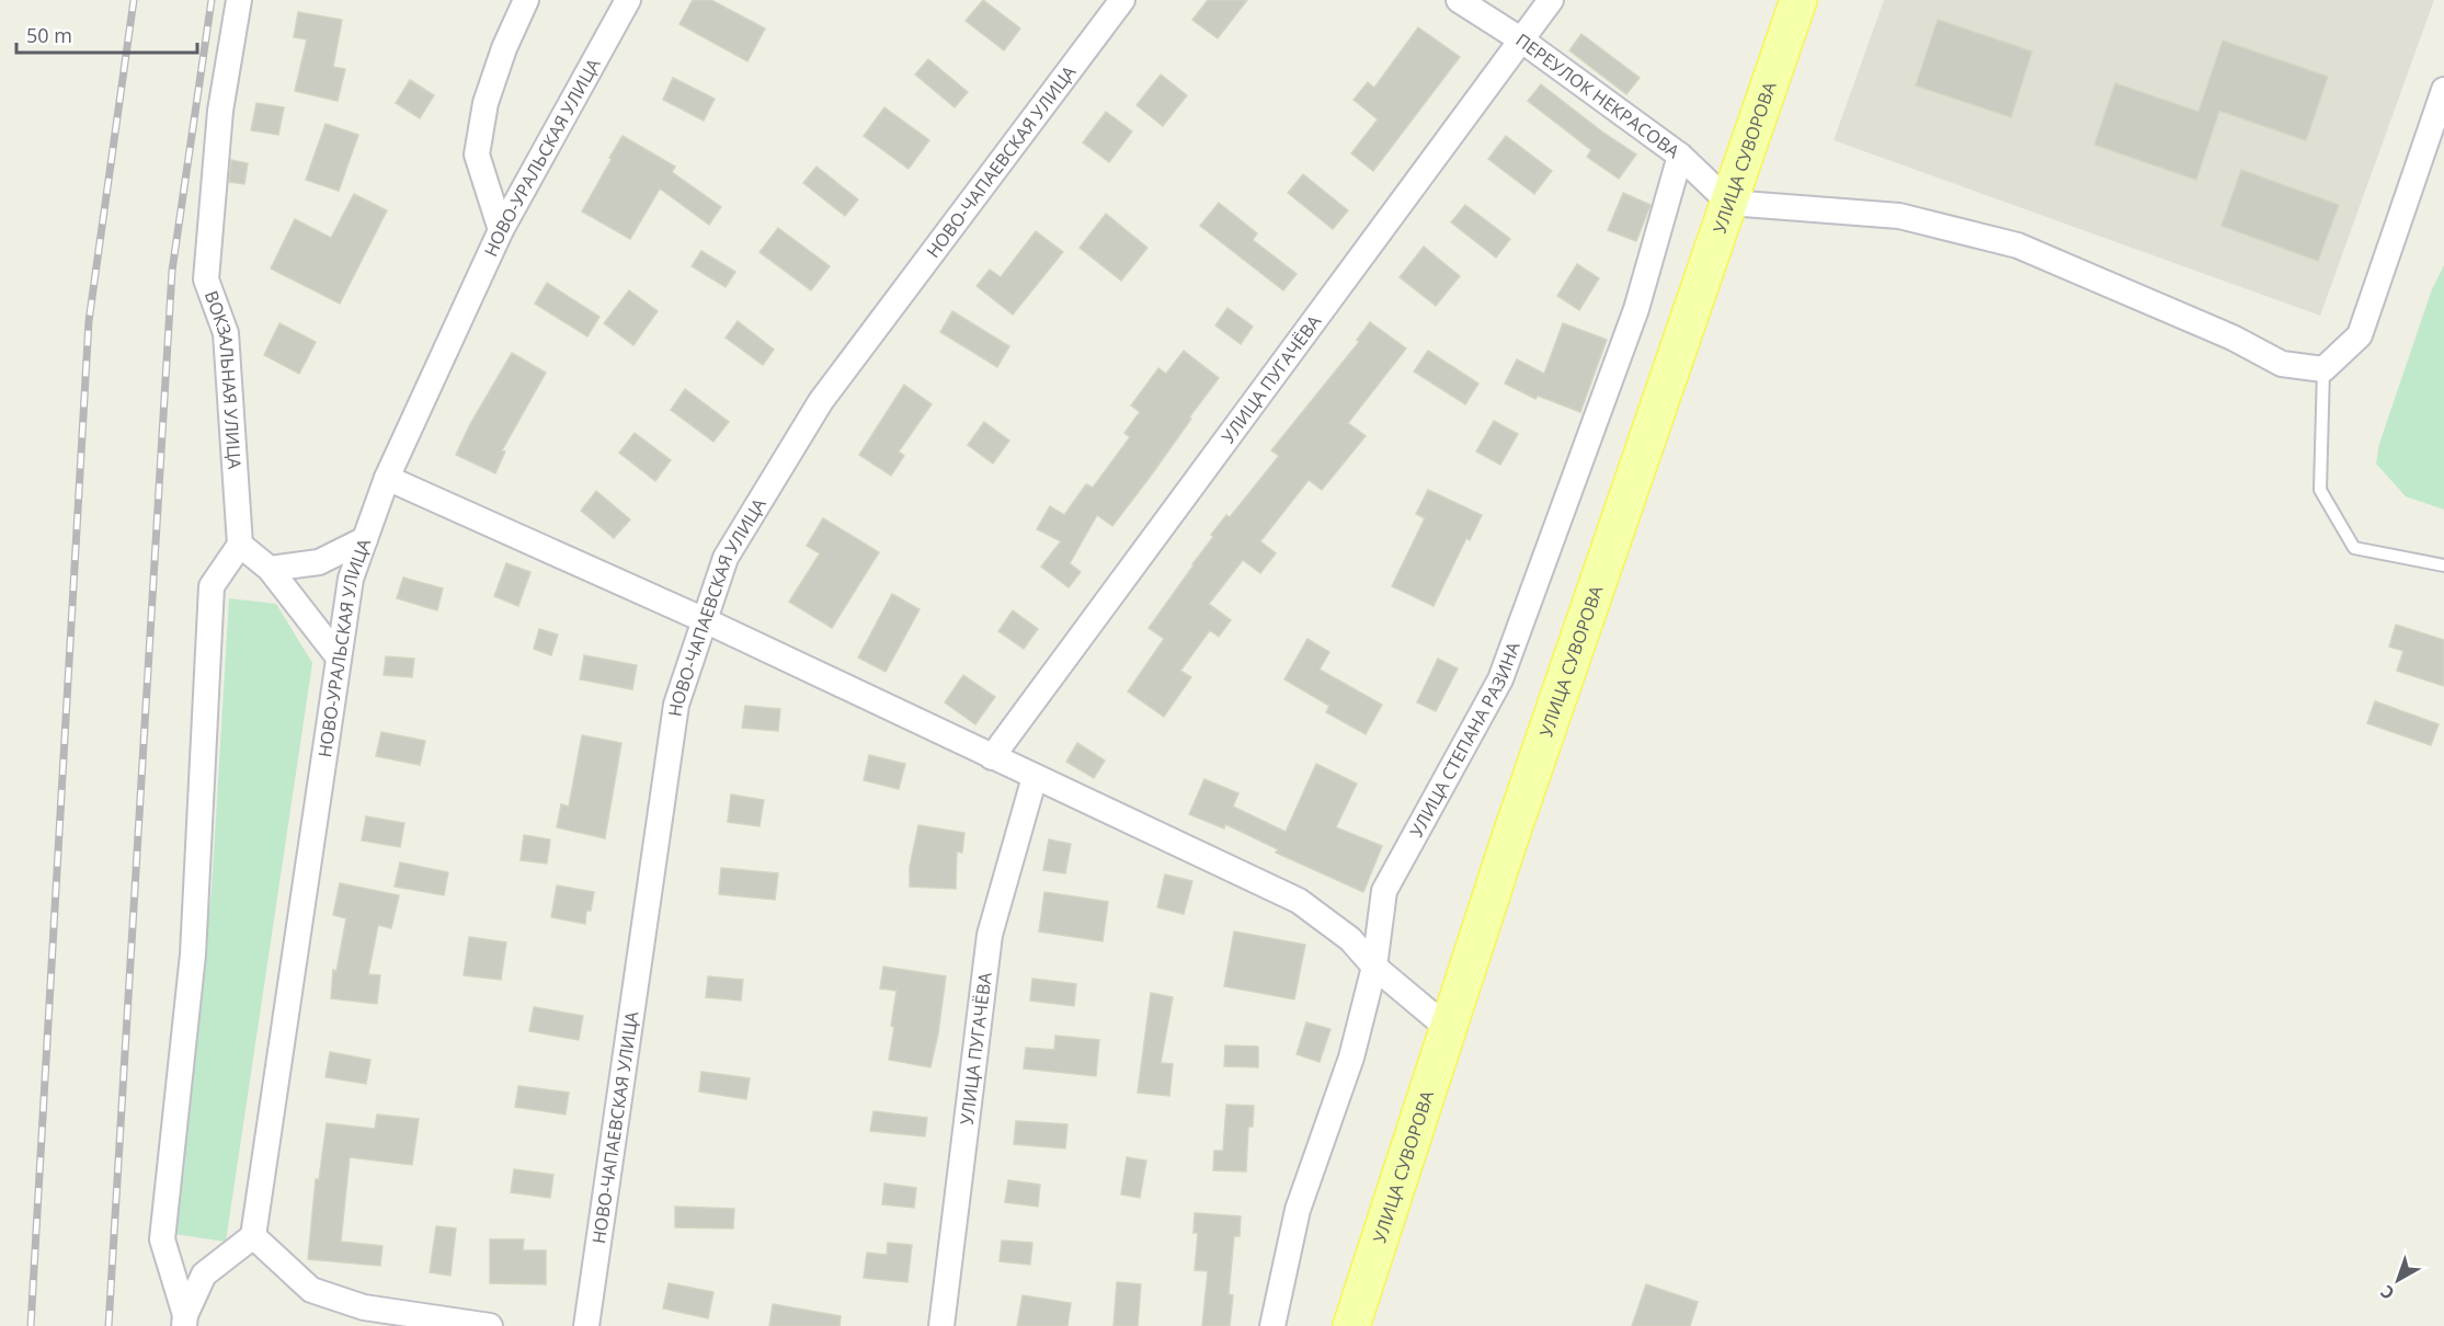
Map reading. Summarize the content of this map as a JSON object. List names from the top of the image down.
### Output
{
  "streets": {
    "main road": ["УЛИЦА СУВОРОВА"],
    "street": [
      "ПЕРЕУЛОК НЕКРАСОВА",
      "НОВО-УРАЛЬСКАЯ УЛИЦА",
      "НОВО-ЧАПАЕВСКАЯ УЛИЦА",
      "УЛИЦА ПУГАЧЁВА",
      "ВОКЗАЛЬНАЯ УЛИЦА",
      "УЛИЦА СТЕПАНА РАЗИНА"
    ]
  },
  "crossings": [
    ["ПЕРЕУЛОК НЕКРАСОВА", "УЛИЦА СУВОРОВА"],
    ["ПЕРЕУЛОК НЕКРАСОВА", "УЛИЦА ПУГАЧЁВА"],
    ["ПЕРЕУЛОК НЕКРАСОВА", "УЛИЦА СТЕПАНА РАЗИНА"]
  ],
  "scale_bar": "50 m",
  "north": "bottom left"
}
